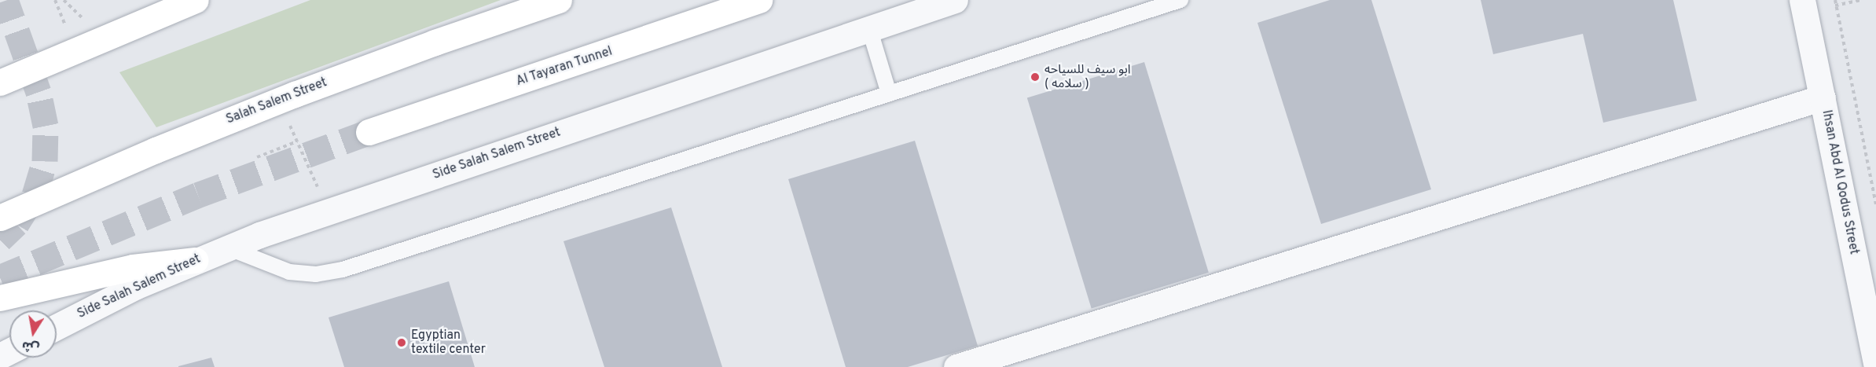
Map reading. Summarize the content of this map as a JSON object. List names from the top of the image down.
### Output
{
  "streets": {
    "main road": ["Al Tayaran Tunnel", "Salah Salem Street"],
    "street": ["Side Salah Salem Street", "Ihsan Abd Al Qodus Street"]
  },
  "places": ["ابو سيف للسياحه ( سلامه )", "Egyptian textile center"],
  "north": "bottom"
}
